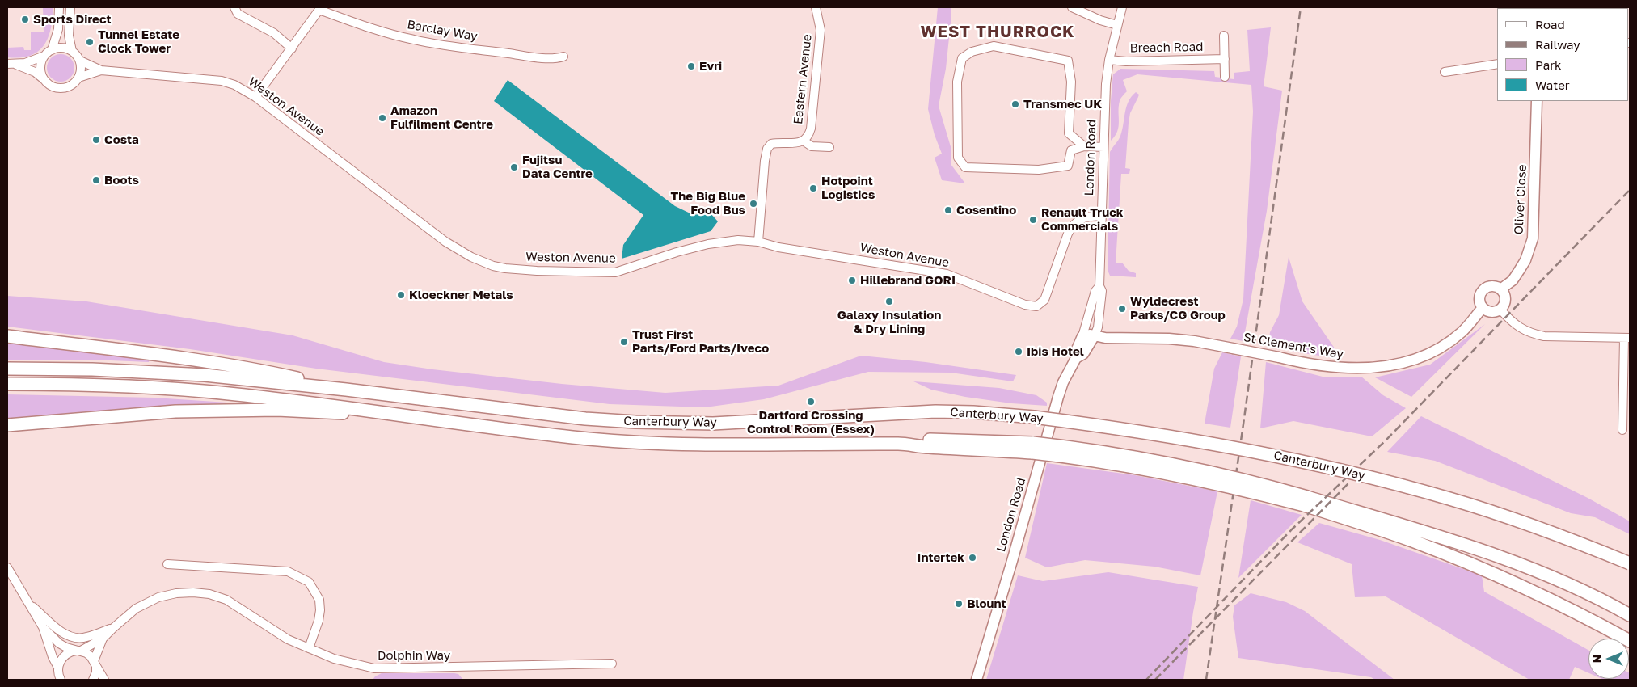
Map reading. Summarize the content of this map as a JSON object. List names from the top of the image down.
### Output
{
  "streets": {
    "highway": ["Canterbury Way"],
    "main road": ["London Road", "Oliver Close", "St Clement's Way"],
    "street": [
      "Barclay Way",
      "Breach Road",
      "Eastern Avenue",
      "Weston Avenue",
      "Dolphin Way"
    ]
  },
  "crossings": [
    ["Breach Road", "London Road"],
    ["Eastern Avenue", "Weston Avenue"],
    ["Weston Avenue", "London Road"],
    ["London Road", "St Clement's Way"],
    ["Oliver Close", "St Clement's Way"]
  ],
  "districts": ["WEST THURROCK"],
  "places": [
    "Sports Direct",
    "Tunnel Estate Clock Tower",
    "Evri",
    "Transmec UK",
    "Amazon Fulfilment Centre",
    "Costa",
    "Fujitsu Data Centre",
    "Boots",
    "Hotpoint Logistics",
    "The Big Blue Food Bus",
    "Cosentino",
    "Renault Truck Commercials",
    "Hillebrand GORI",
    "Kloeckner Metals",
    "Galaxy Insulation & Dry Lining",
    "Wyldecrest Parks/CG Group",
    "Trust First Parts/Ford Parts/Iveco",
    "Ibis Hotel",
    "Dartford Crossing Control Room (Essex)",
    "Intertek",
    "Blount"
  ],
  "legend": [
    "Road",
    "Railway",
    "Park",
    "Water"
  ],
  "north": "left"
}
